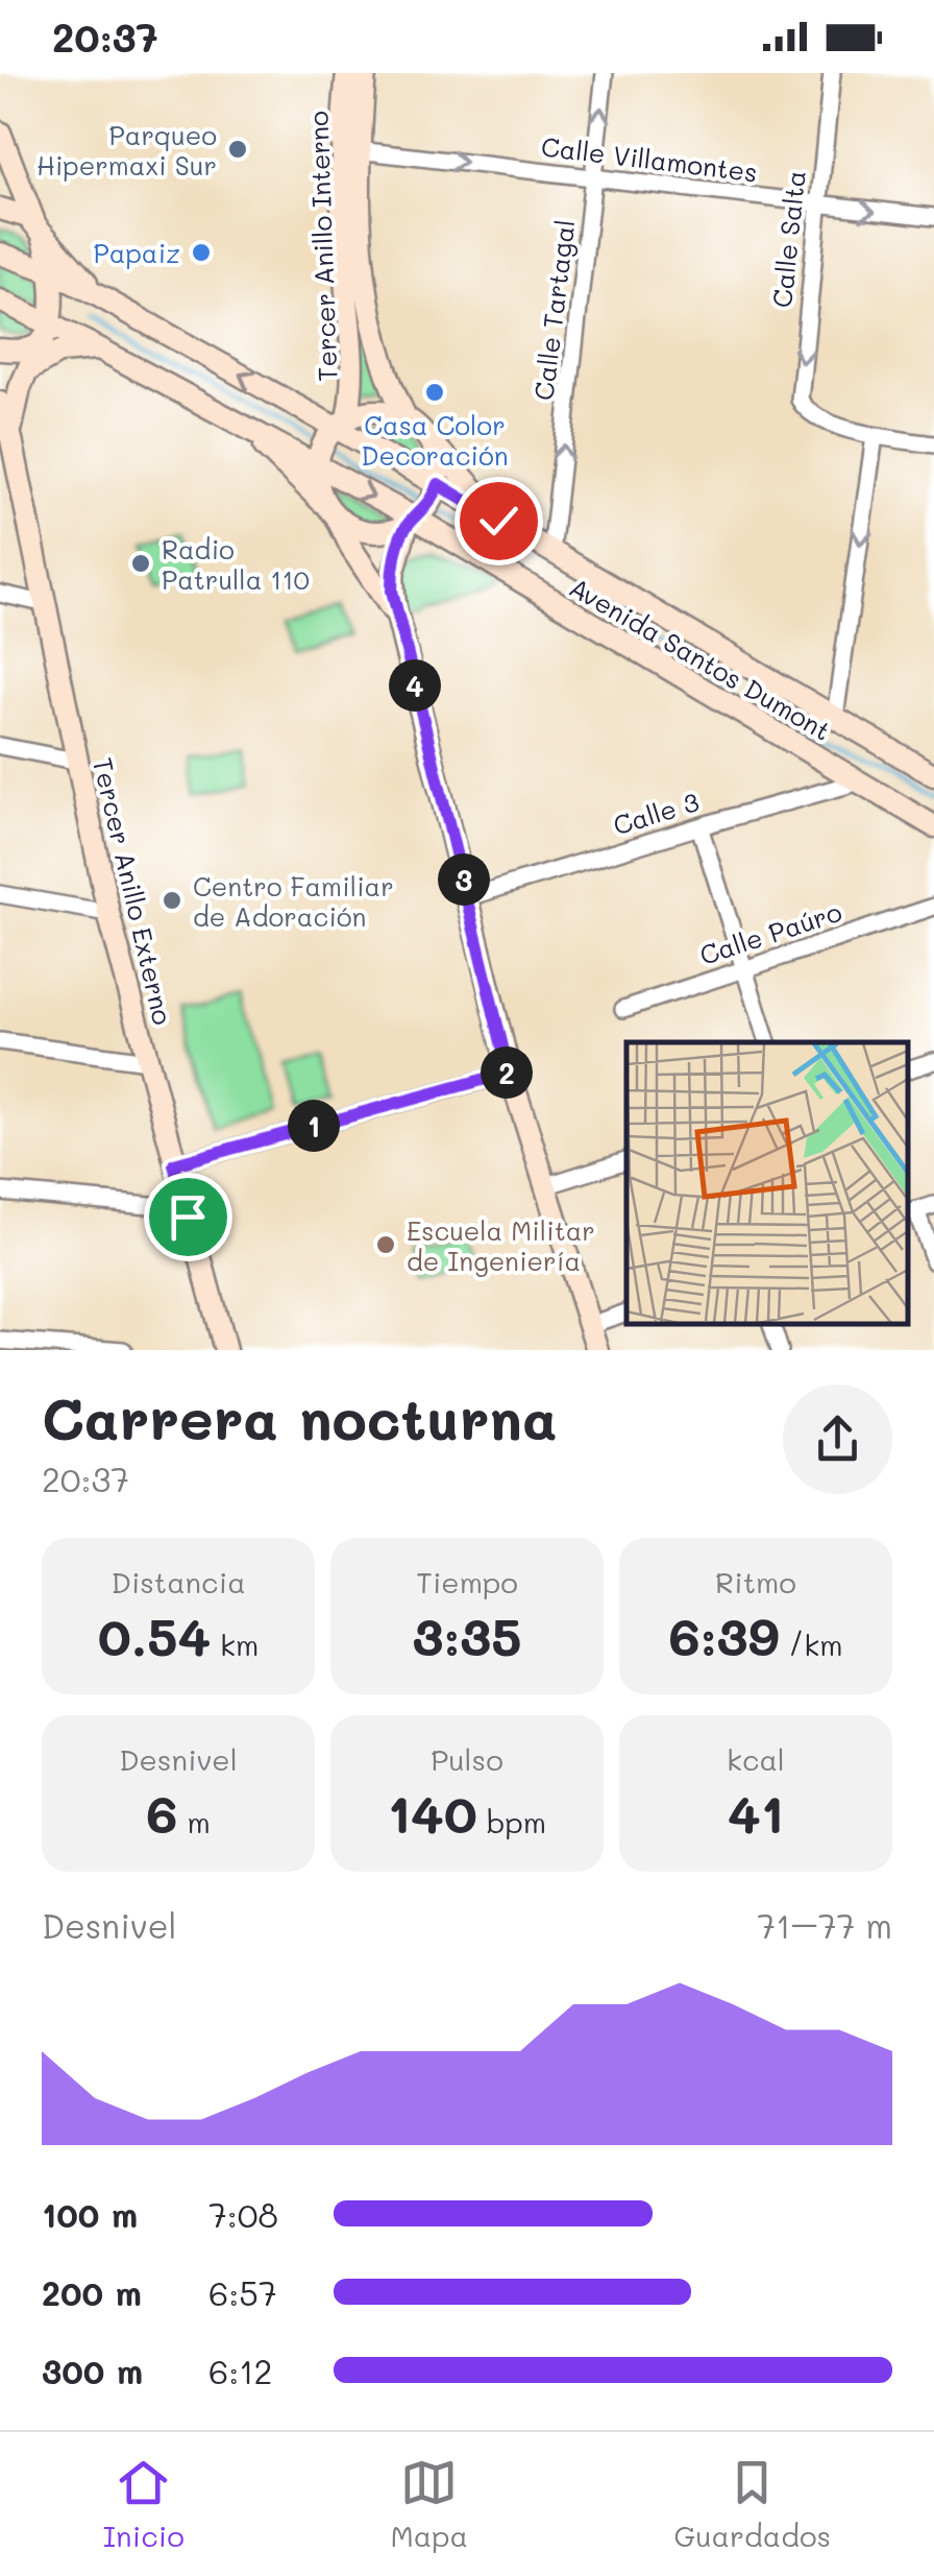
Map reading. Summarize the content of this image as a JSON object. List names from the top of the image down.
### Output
{
  "streets": {
    "main road": ["Tercer Anillo Interno", "Avenida Santos Dumont", "Tercer Anillo Externo"],
    "street": [
      "Calle Villamontes",
      "Calle Salta",
      "Calle Tartagal",
      "Calle 3",
      "Calle Paúro"
    ]
  },
  "crossings": [
    ["Calle Villamontes", "Calle Salta"],
    ["Calle Villamontes", "Tercer Anillo Interno"],
    ["Calle Villamontes", "Calle Tartagal"],
    ["Tercer Anillo Interno", "Avenida Santos Dumont"],
    ["Calle Tartagal", "Avenida Santos Dumont"],
    ["Avenida Santos Dumont", "Calle 3"],
    ["Avenida Santos Dumont", "Tercer Anillo Externo"]
  ],
  "one_way": ["Calle Villamontes", "Calle Salta", "Calle Tartagal"],
  "places": [
    "Parqueo Hipermaxi Sur",
    "Papaiz",
    "Casa Color Decoración",
    "Radio Patrulla 110",
    "Centro Familiar de Adoración",
    "Escuela Militar de Ingeniería"
  ],
  "page": {
    "status": "20:37",
    "pins": [
      "4",
      "3",
      "2",
      "1"
    ],
    "heading": ["Carrera nocturna", "20:37"],
    "stats": [
      ["Distancia", "0.54 km"],
      ["Tiempo", "3:35"],
      ["Ritmo", "6:39 /km"],
      ["Desnivel", "6 m"],
      ["Pulso", "140 bpm"],
      ["kcal", "41"]
    ],
    "chart": ["Desnivel", "71–77 m"],
    "list": [
      {
        "name": "100 m",
        "note": "7:08"
      },
      {
        "name": "200 m",
        "note": "6:57"
      },
      {
        "name": "300 m",
        "note": "6:12"
      }
    ],
    "tabs": ["Inicio", "Mapa", "Guardados"]
  }
}
